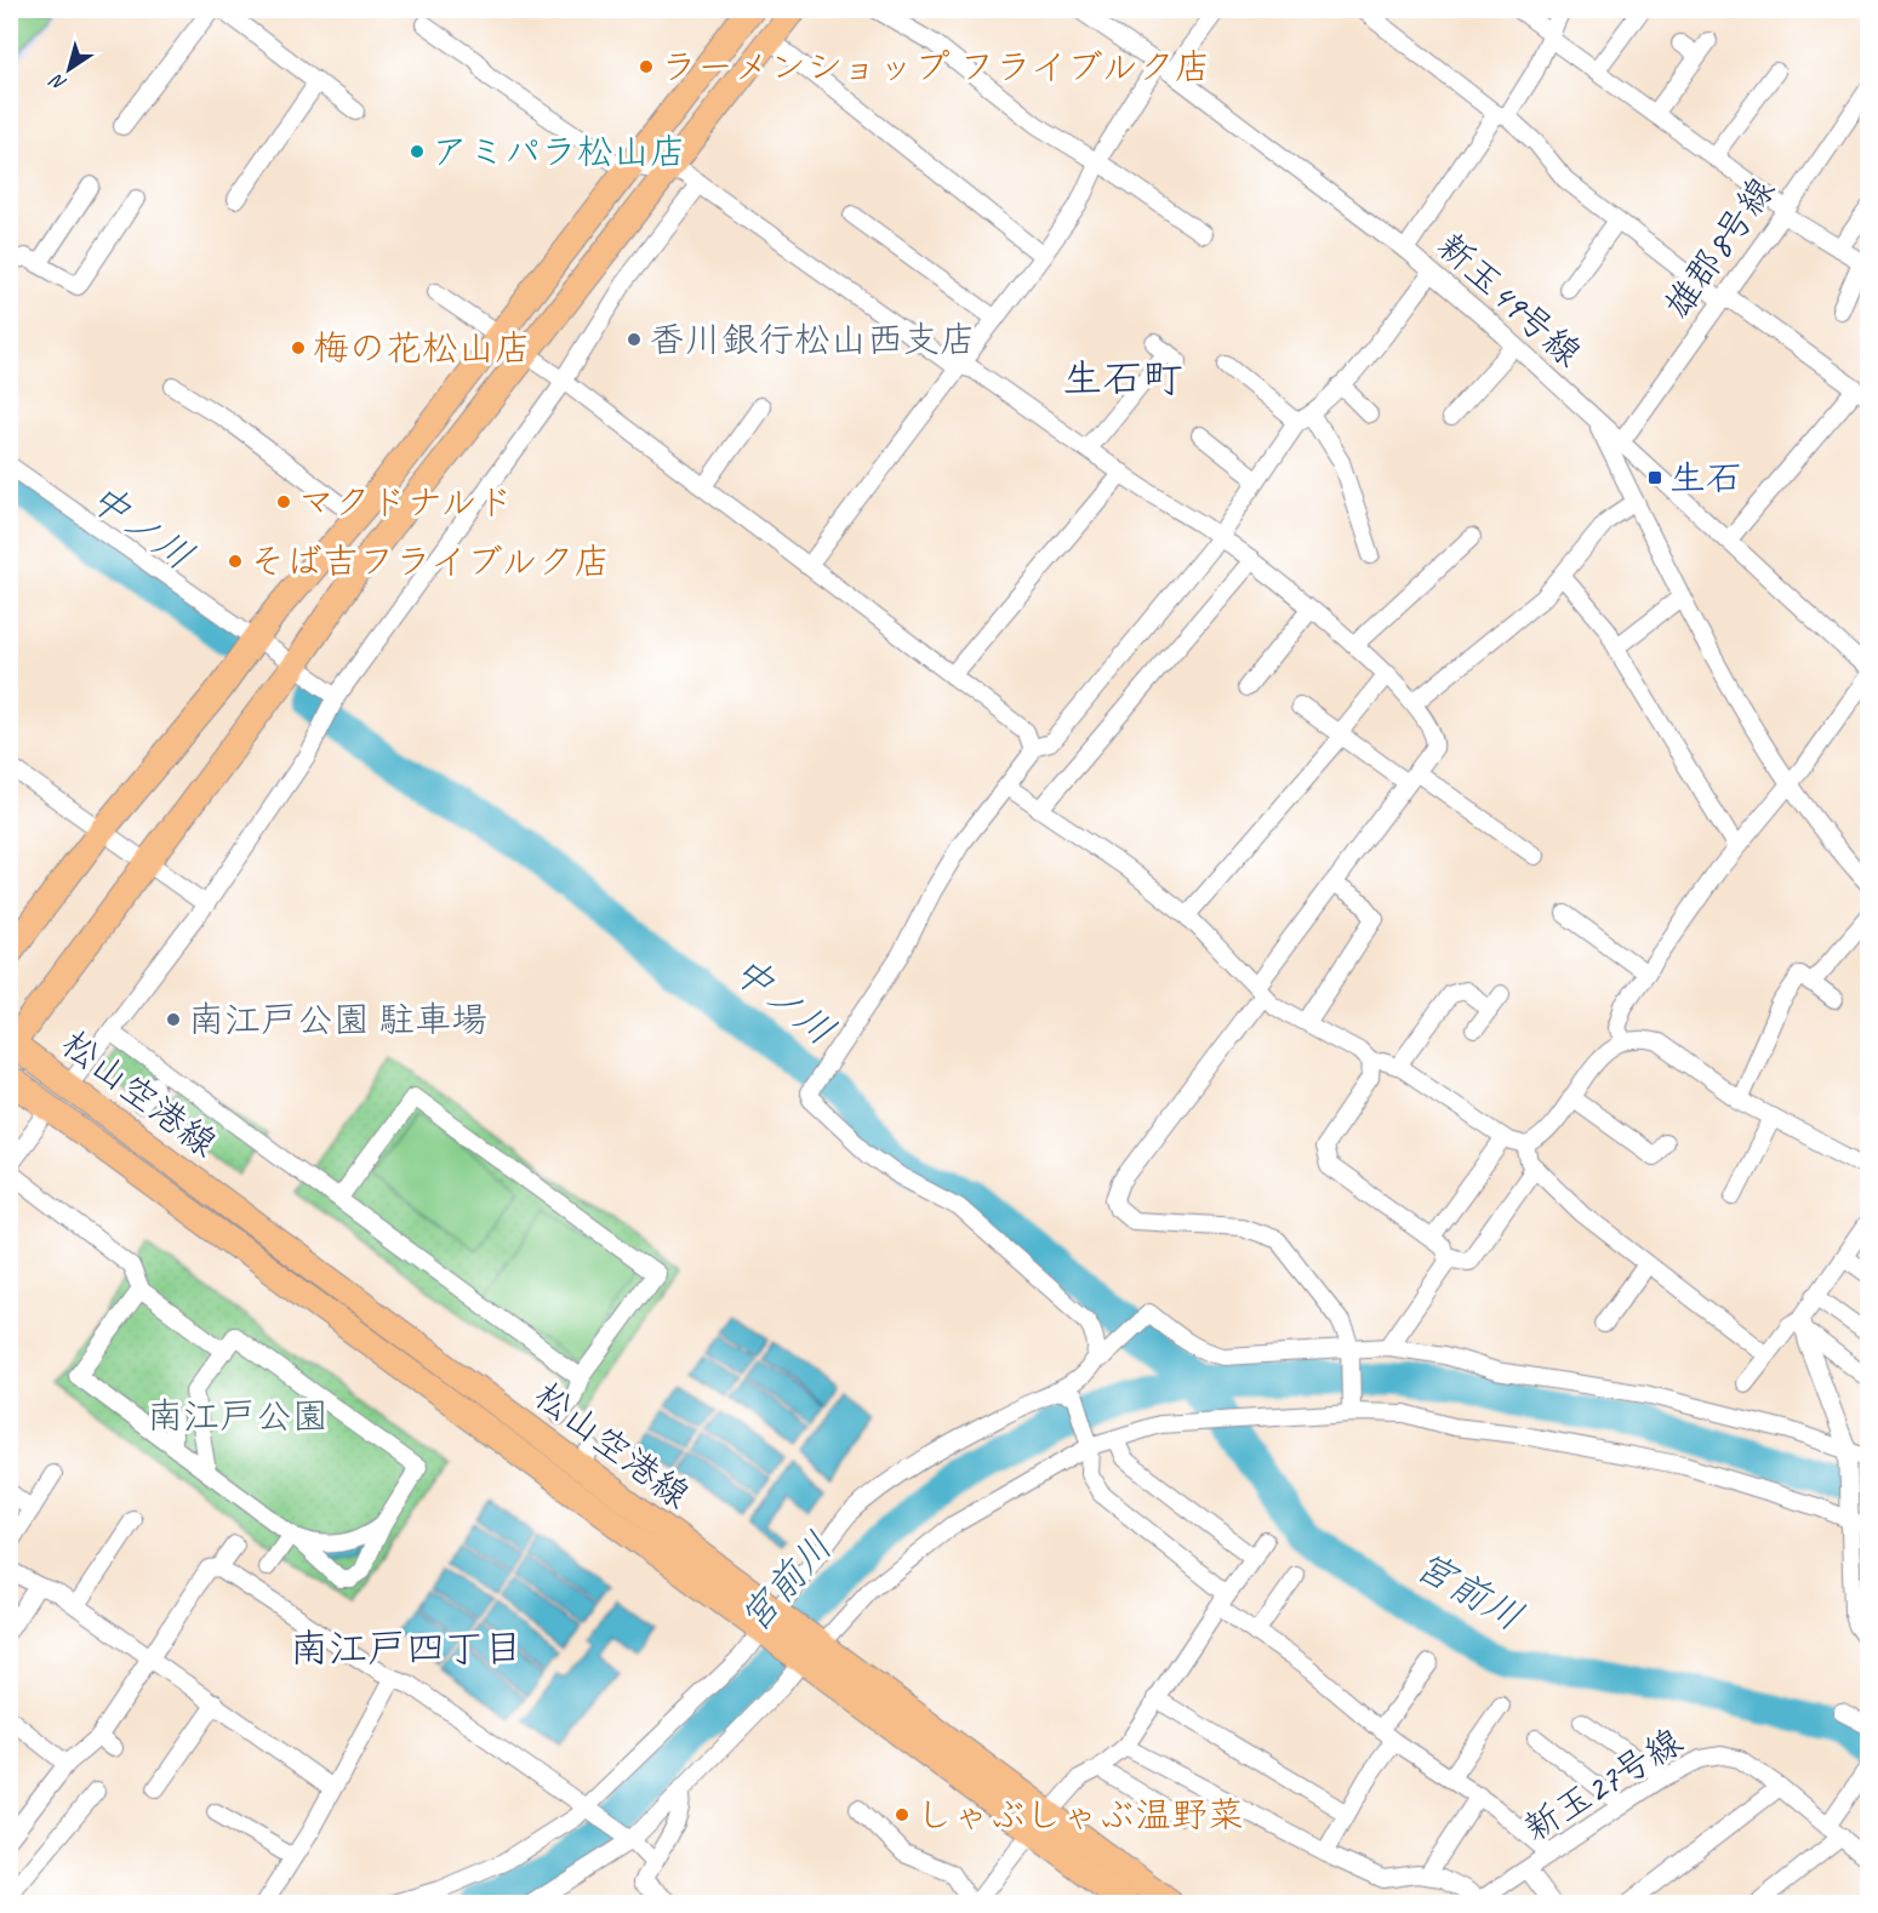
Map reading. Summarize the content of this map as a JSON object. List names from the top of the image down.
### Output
{
  "streets": {
    "main road": ["松山空港線"],
    "street": ["雄郡8号線", "新玉49号線", "新玉27号線"]
  },
  "crossings": [
    ["雄郡8号線", "新玉49号線"]
  ],
  "districts": ["生石町", "南江戸四丁目"],
  "water": ["中ノ川", "宮前川"],
  "parks": ["南江戸公園"],
  "places": {
    "other": [
      "ラーメンショップ フライブルク店",
      "アミパラ松山店",
      "香川銀行松山西支店",
      "梅の花松山店",
      "マクドナルド",
      "そば吉フライブルク店",
      "南江戸公園 駐車場",
      "しゃぶしゃぶ温野菜"
    ],
    "transit": ["生石"]
  },
  "north": "bottom left"
}
